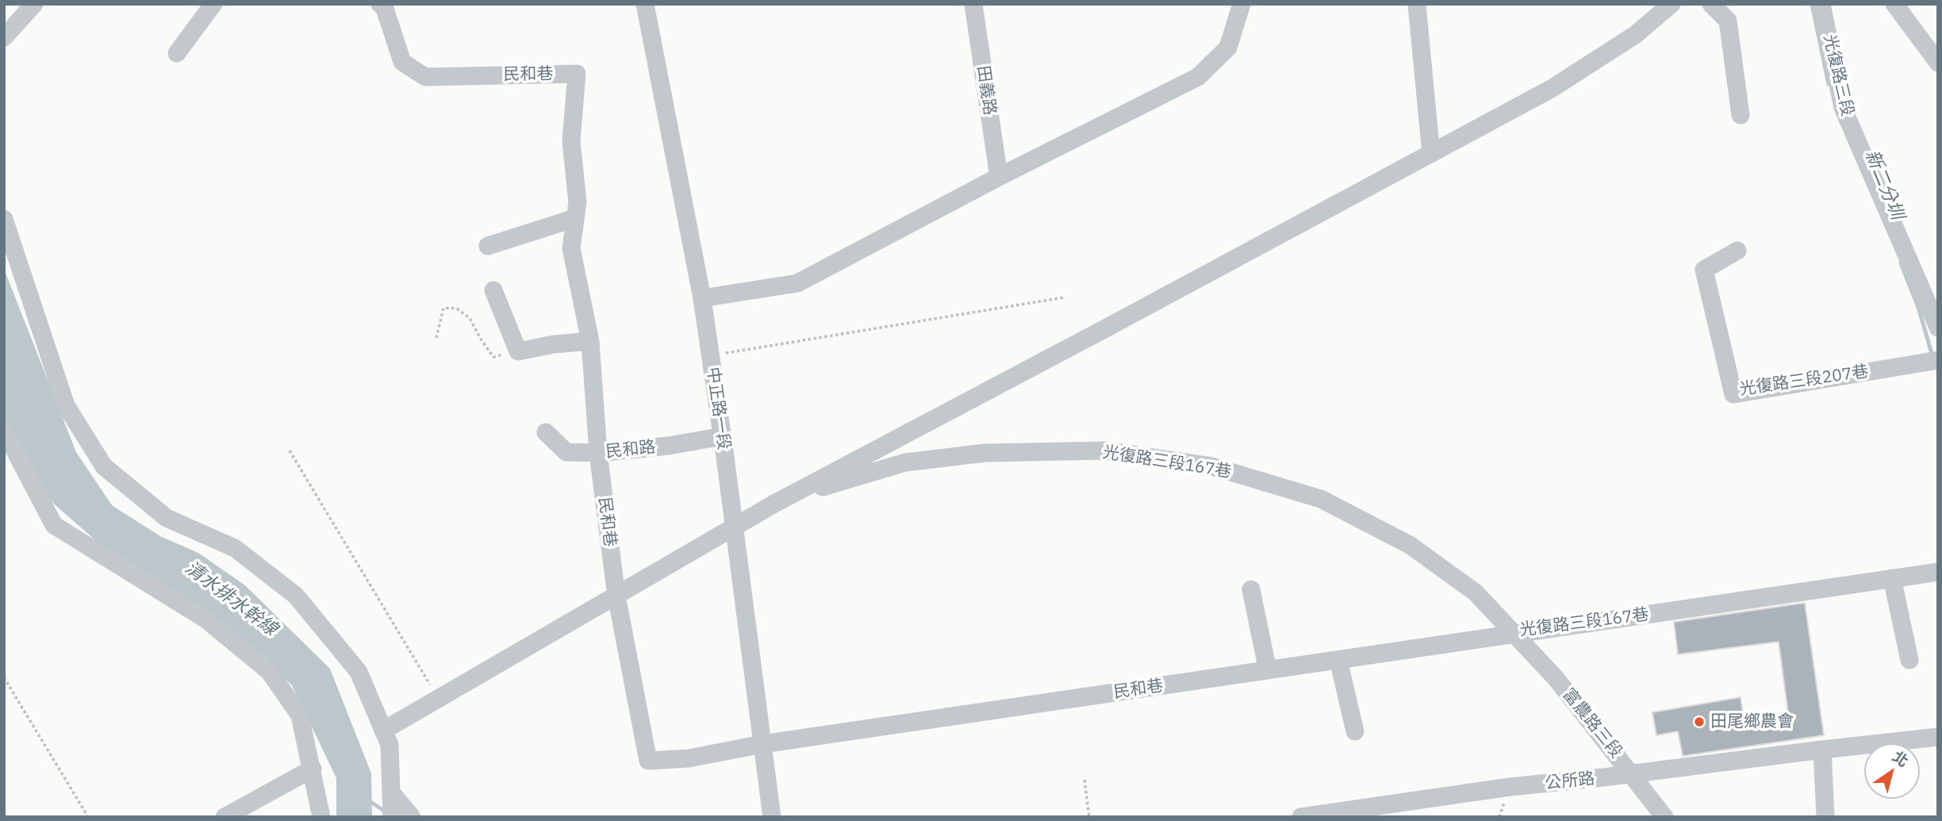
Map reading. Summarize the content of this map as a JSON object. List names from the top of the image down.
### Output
{
  "streets": {
    "street": [
      "民和巷",
      "光復路三段",
      "田義路",
      "光復路三段207巷",
      "中正路一段",
      "民和路",
      "光復路三段167巷",
      "富農路三段",
      "公所路"
    ]
  },
  "crossings": [
    ["民和巷", "中正路一段"],
    ["民和巷", "民和路"],
    ["民和巷", "光復路三段167巷"],
    ["民和巷", "富農路三段"],
    ["中正路一段", "民和路"],
    ["光復路三段167巷", "富農路三段"],
    ["富農路三段", "公所路"]
  ],
  "water": ["新二分圳", "清水排水幹線"],
  "places": ["田尾鄉農會"],
  "north": "top right"
}
